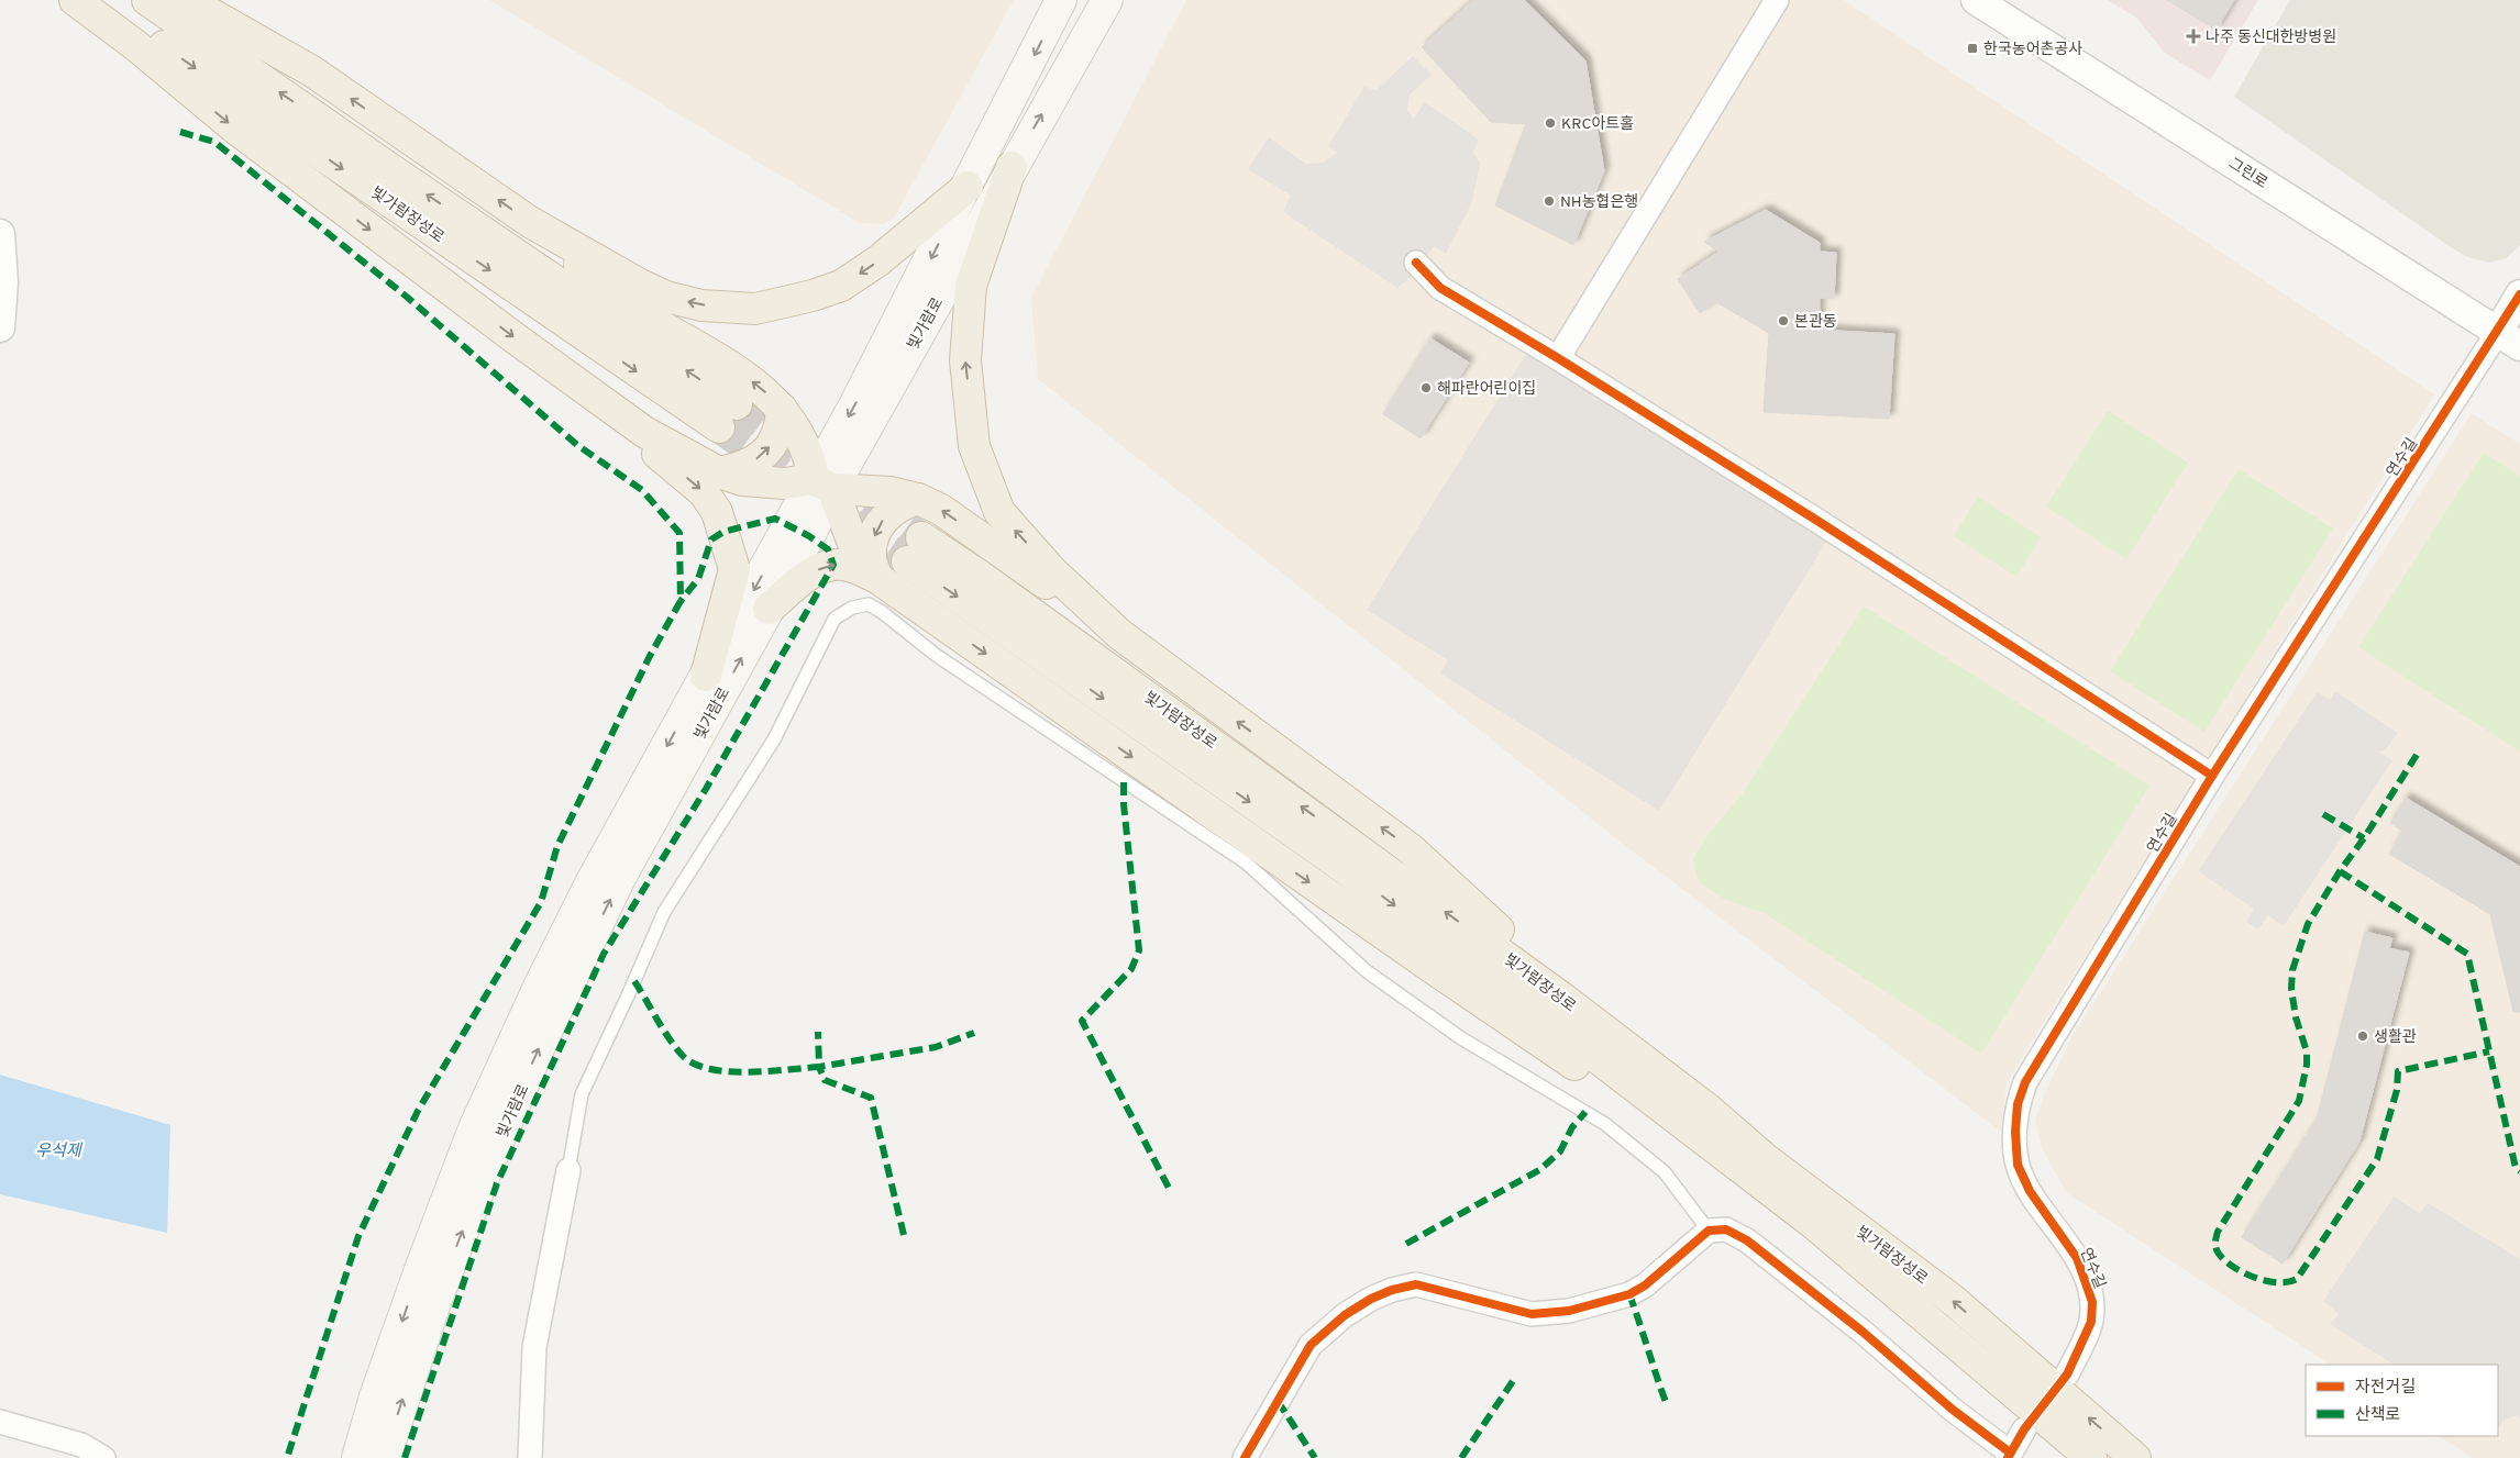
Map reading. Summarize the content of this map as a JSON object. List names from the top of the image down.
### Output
{
  "streets": {
    "highway": ["빛가람장성로"],
    "main road": ["빛가람로"],
    "street": ["그린로", "연수길"]
  },
  "crossings": [
    ["그린로", "연수길"]
  ],
  "water": ["우석제"],
  "places": {
    "health": ["나주 동신대한방병원"],
    "transit": ["한국농어촌공사"],
    "other": [
      "KRC아트홀",
      "NH농협은행",
      "본관동",
      "해파란어린이집",
      "생활관"
    ]
  },
  "legend": ["자전거길", "산책로"]
}
